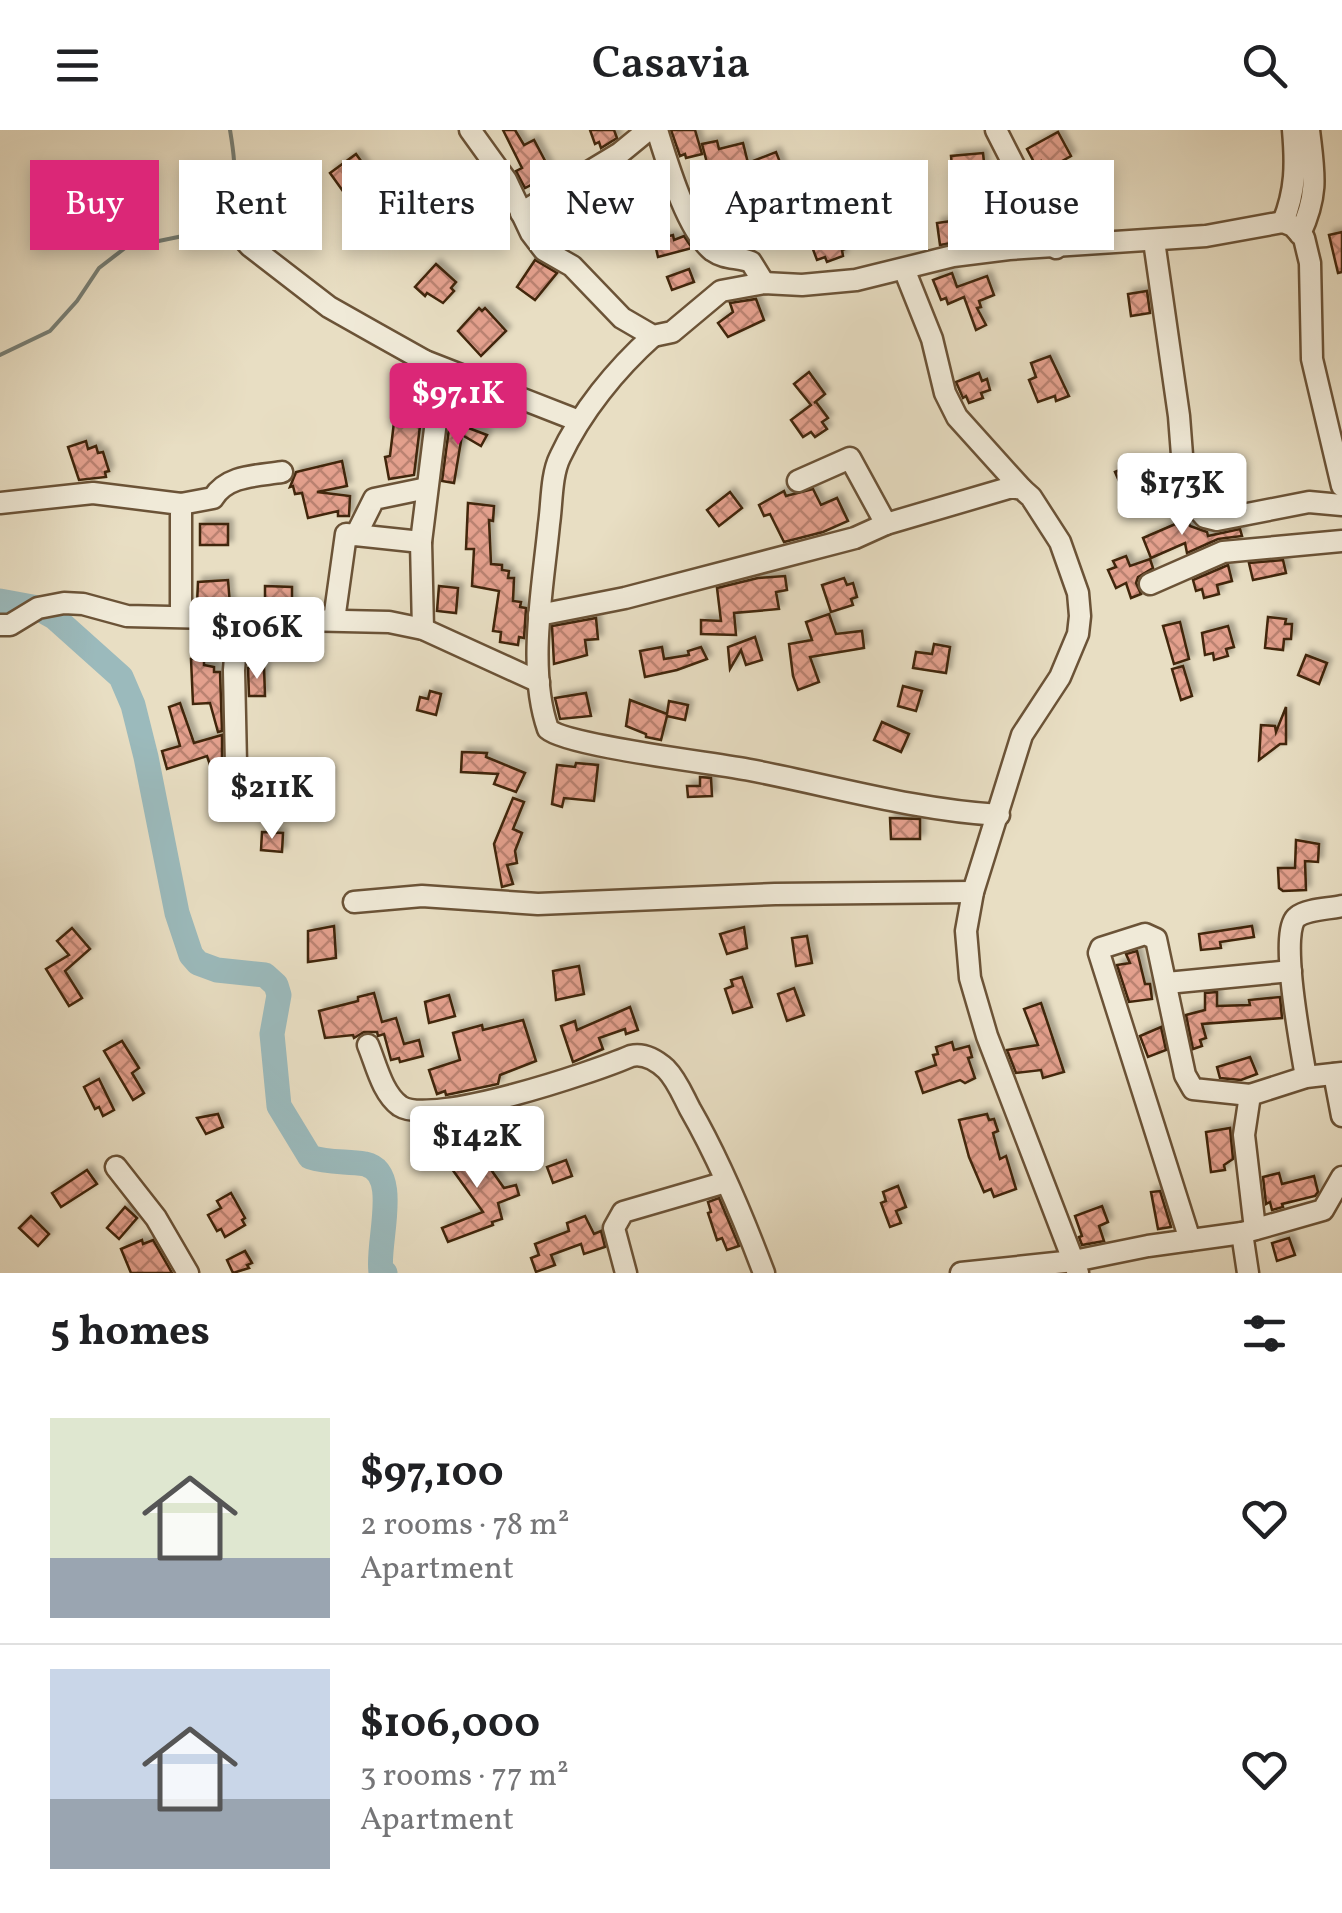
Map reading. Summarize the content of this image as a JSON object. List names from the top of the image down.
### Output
{
  "page": {
    "header": "Casavia",
    "chip": [
      "Buy",
      "Rent",
      "Filters",
      "New",
      "Apartment",
      "House"
    ],
    "price": [
      "$97.1K",
      "$173K",
      "$106K",
      "$211K",
      "$142K"
    ],
    "heading": "5 homes",
    "list": [
      {
        "name": "$97,100",
        "note": "2 rooms · 78 m² · Apartment"
      },
      {
        "name": "$106,000",
        "note": "3 rooms · 77 m² · Apartment"
      }
    ]
  }
}
